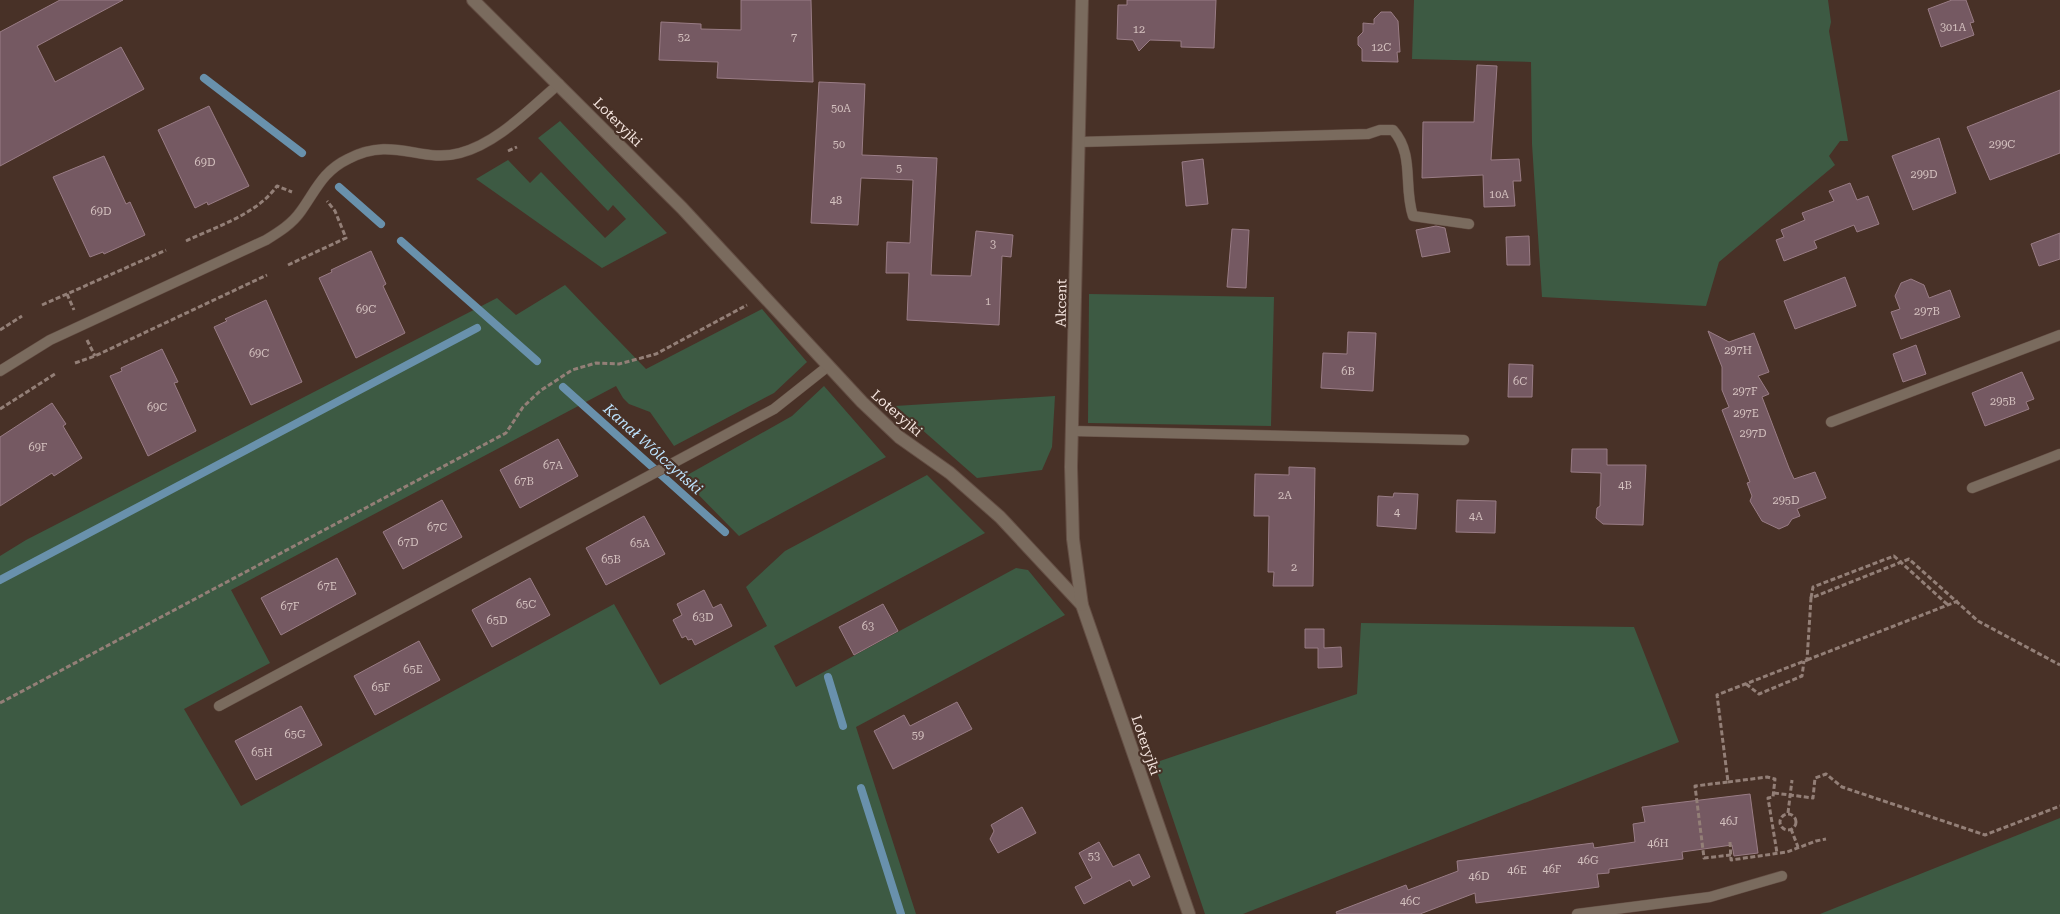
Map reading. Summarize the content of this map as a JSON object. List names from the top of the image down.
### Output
{
  "streets": {
    "street": ["Loteryjki", "Akcent"]
  },
  "crossings": [
    ["Loteryjki", "Akcent"]
  ],
  "water": ["Kanał Wólczyński"],
  "house_numbers": [
    "301A",
    "12",
    "52",
    "7",
    "12C",
    "50A",
    "50",
    "299C",
    "69D",
    "5",
    "299D",
    "10A",
    "48",
    "69D",
    "3",
    "1",
    "69C",
    "297B",
    "297H",
    "69C",
    "6B",
    "6C",
    "297F",
    "295B",
    "69C",
    "297E",
    "297D",
    "69F",
    "67A",
    "67B",
    "4B",
    "2A",
    "295D",
    "4",
    "4A",
    "67C",
    "67D",
    "65A",
    "65B",
    "2",
    "67E",
    "65C",
    "67F",
    "63D",
    "65D",
    "63",
    "65E",
    "65F",
    "65G",
    "59",
    "65H",
    "46J",
    "46H",
    "53",
    "46G",
    "46F",
    "46E",
    "46D",
    "46C"
  ]
}
